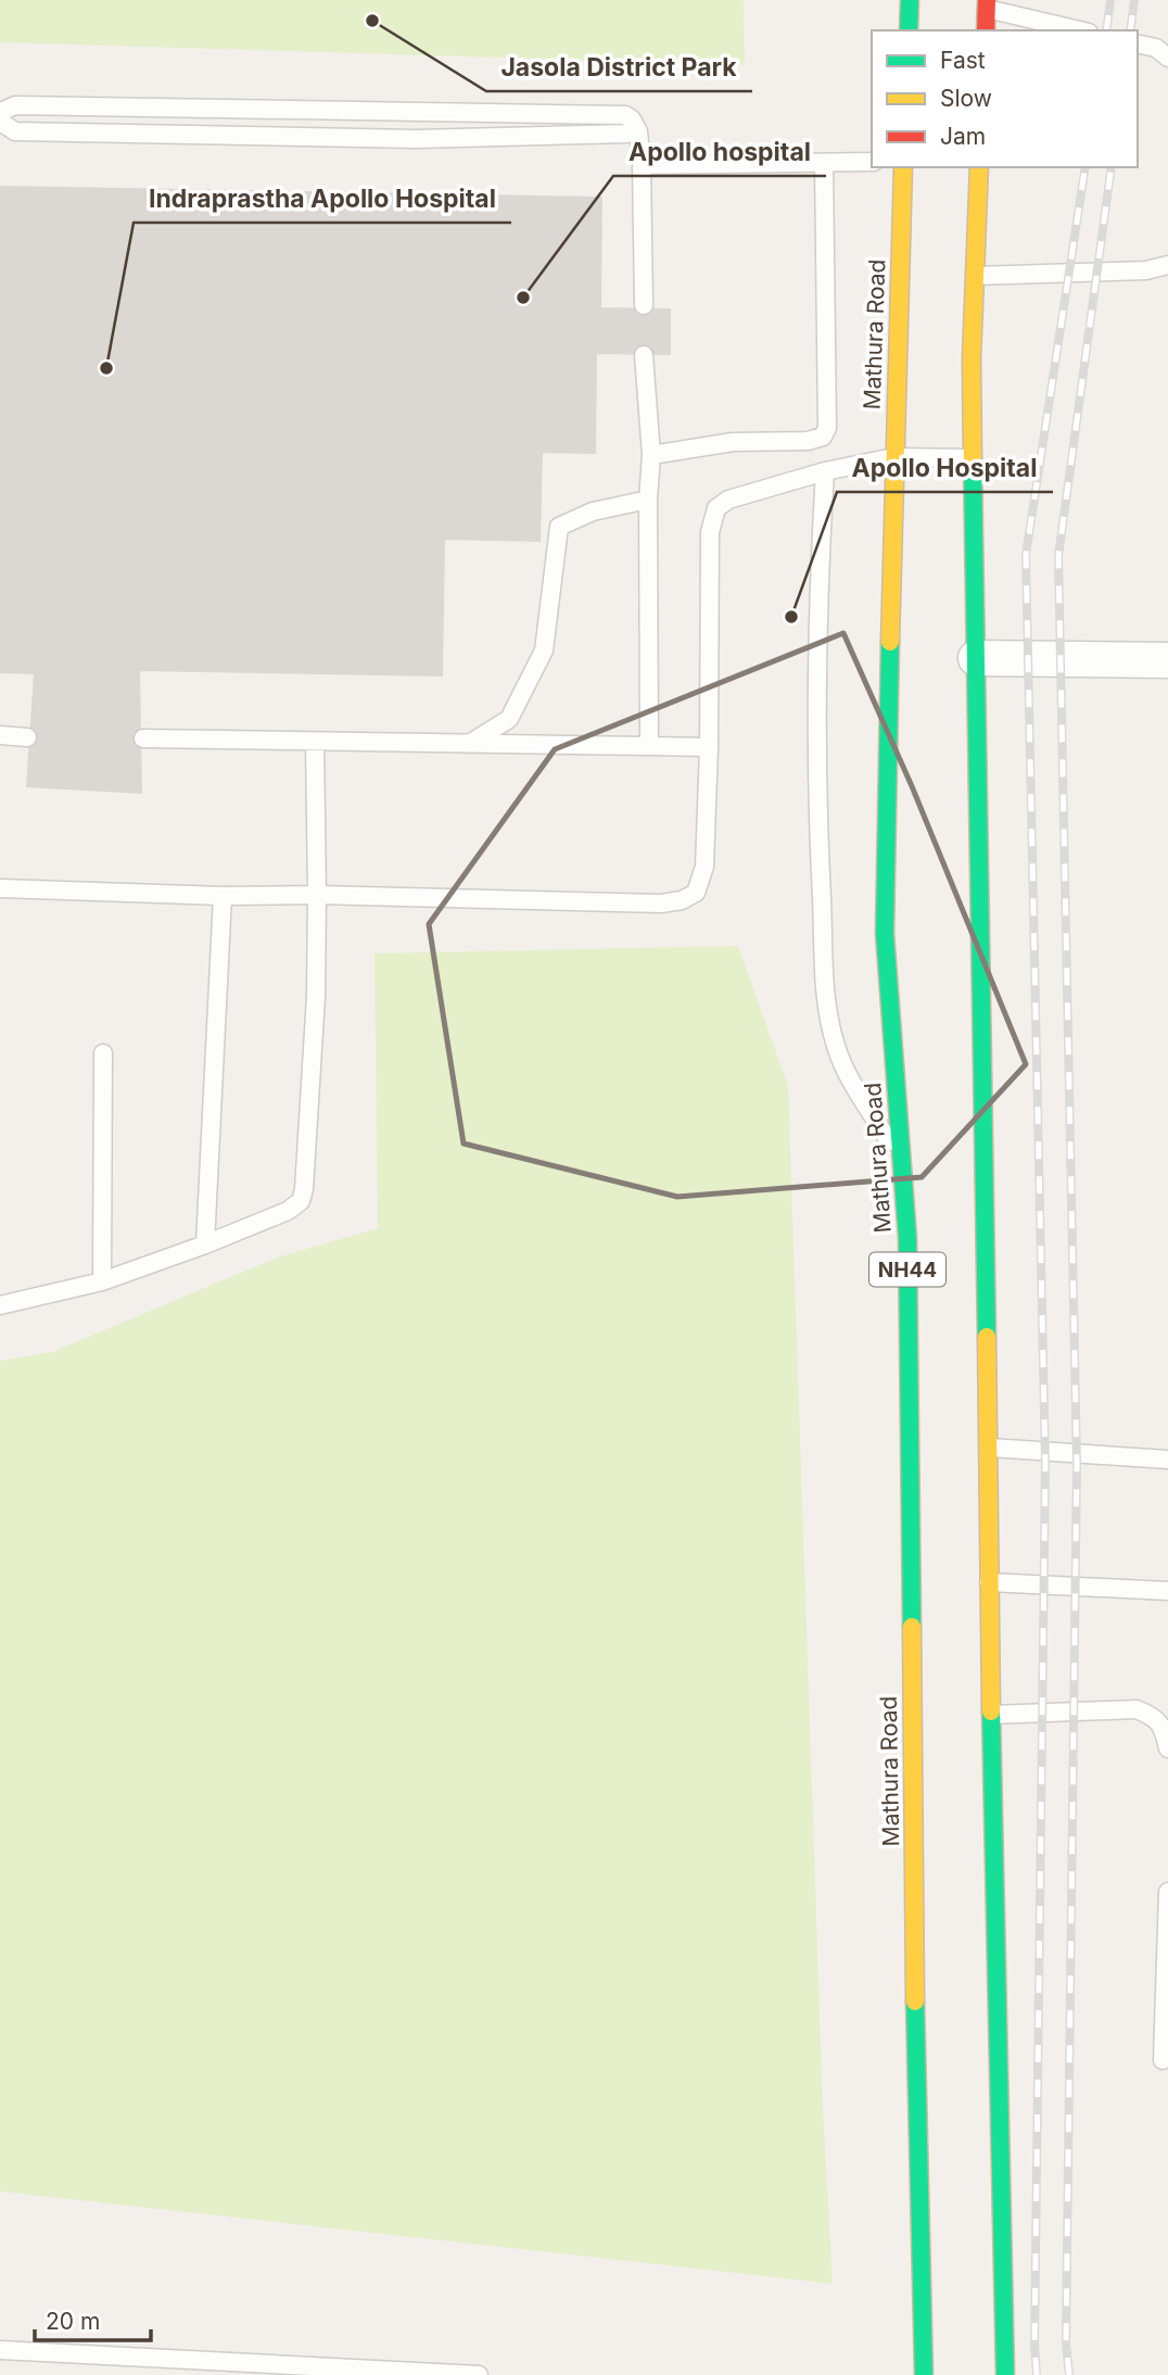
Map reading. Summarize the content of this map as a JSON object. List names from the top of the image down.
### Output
{
  "streets": {
    "highway": ["Mathura Road", "NH44"]
  },
  "places": [
    "Jasola District Park",
    "Apollo hospital",
    "Indraprastha Apollo Hospital",
    "Apollo Hospital"
  ],
  "legend": ["Fast", "Slow", "Jam"],
  "scale_bar": "20 m"
}
